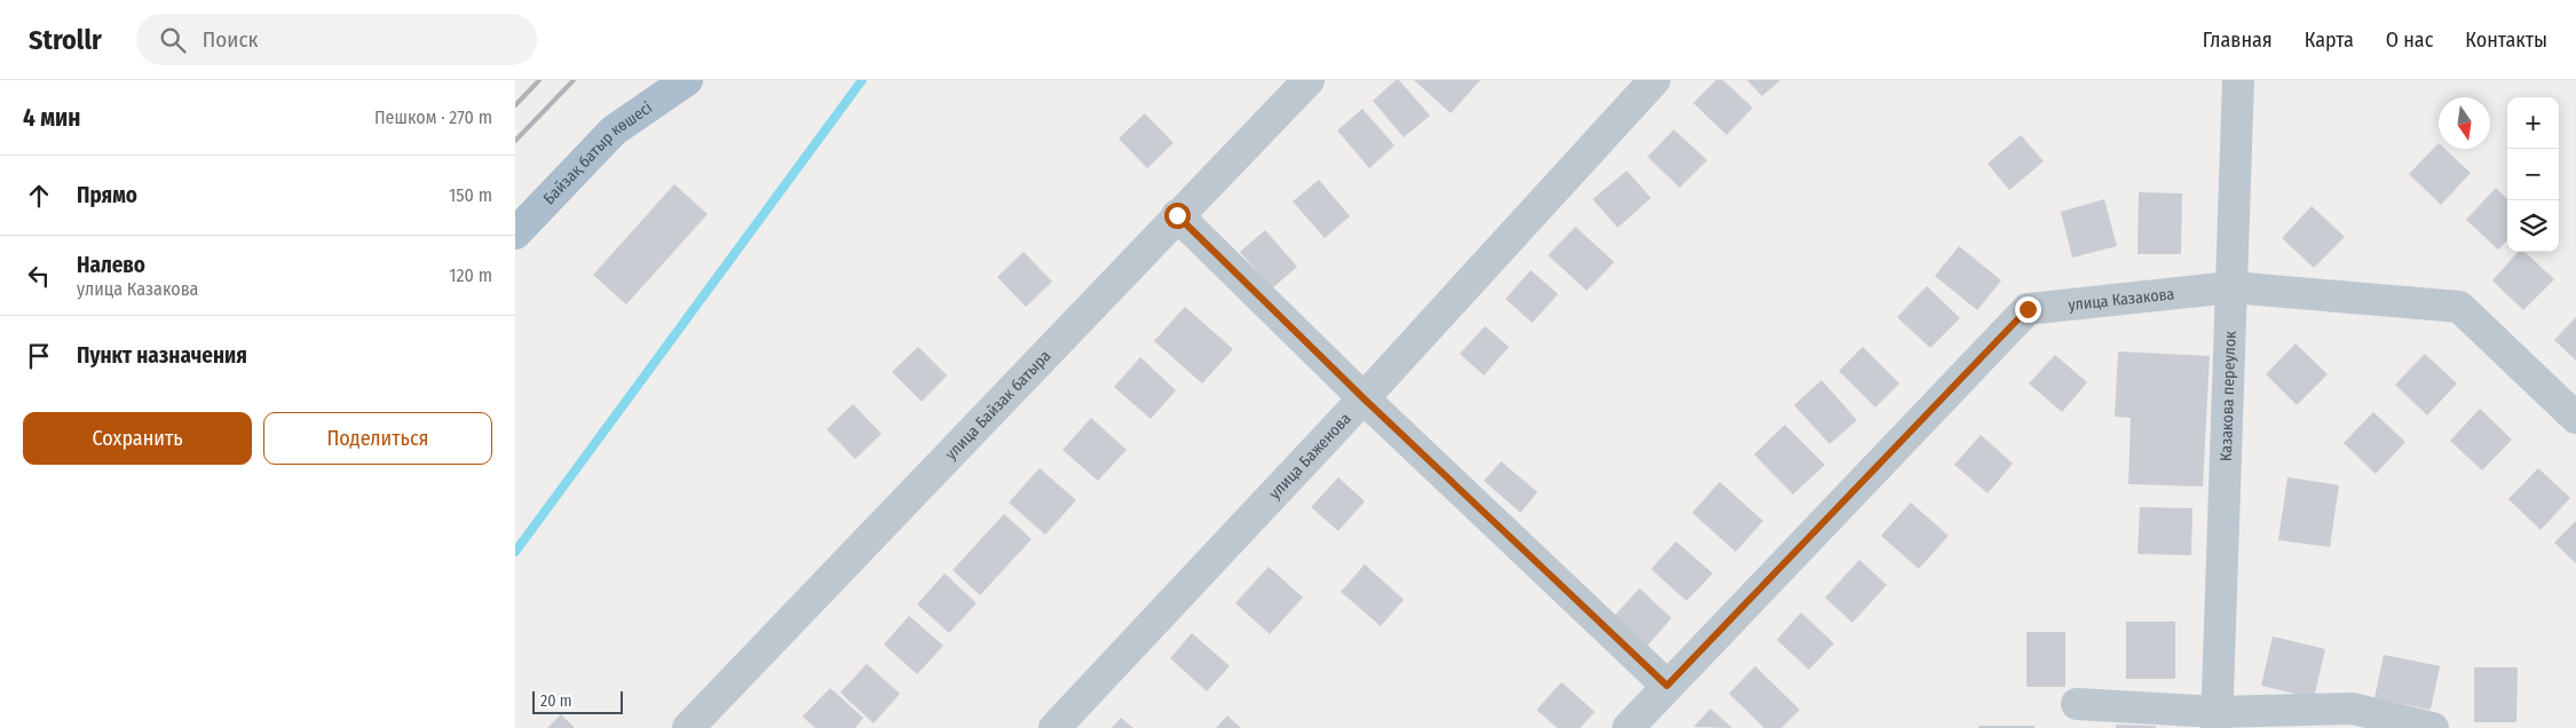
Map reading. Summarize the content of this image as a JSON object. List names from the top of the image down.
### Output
{
  "streets": {
    "main road": ["Байзақ батыр көшесі"],
    "street": [
      "улица Казакова",
      "Казакова переулок",
      "улица Байзак батыра",
      "улица Баженова"
    ]
  },
  "crossings": [
    ["улица Казакова", "Казакова переулок"]
  ],
  "scale_bar": "20 m",
  "north": "bottom",
  "page": {
    "header": "Strollr",
    "search": "Поиск",
    "nav": [
      "Главная",
      "Карта",
      "О нас",
      "Контакты"
    ],
    "heading": ["4 мин", "Пешком · 270 m"],
    "map_buttons": ["+", "−"],
    "list": [
      ["Прямо", "150 m"],
      ["Налево", "улица Казакова", "120 m"],
      "Пункт назначения"
    ],
    "buttons": ["Сохранить", "Поделиться"],
    "scale": "20 m"
  }
}
